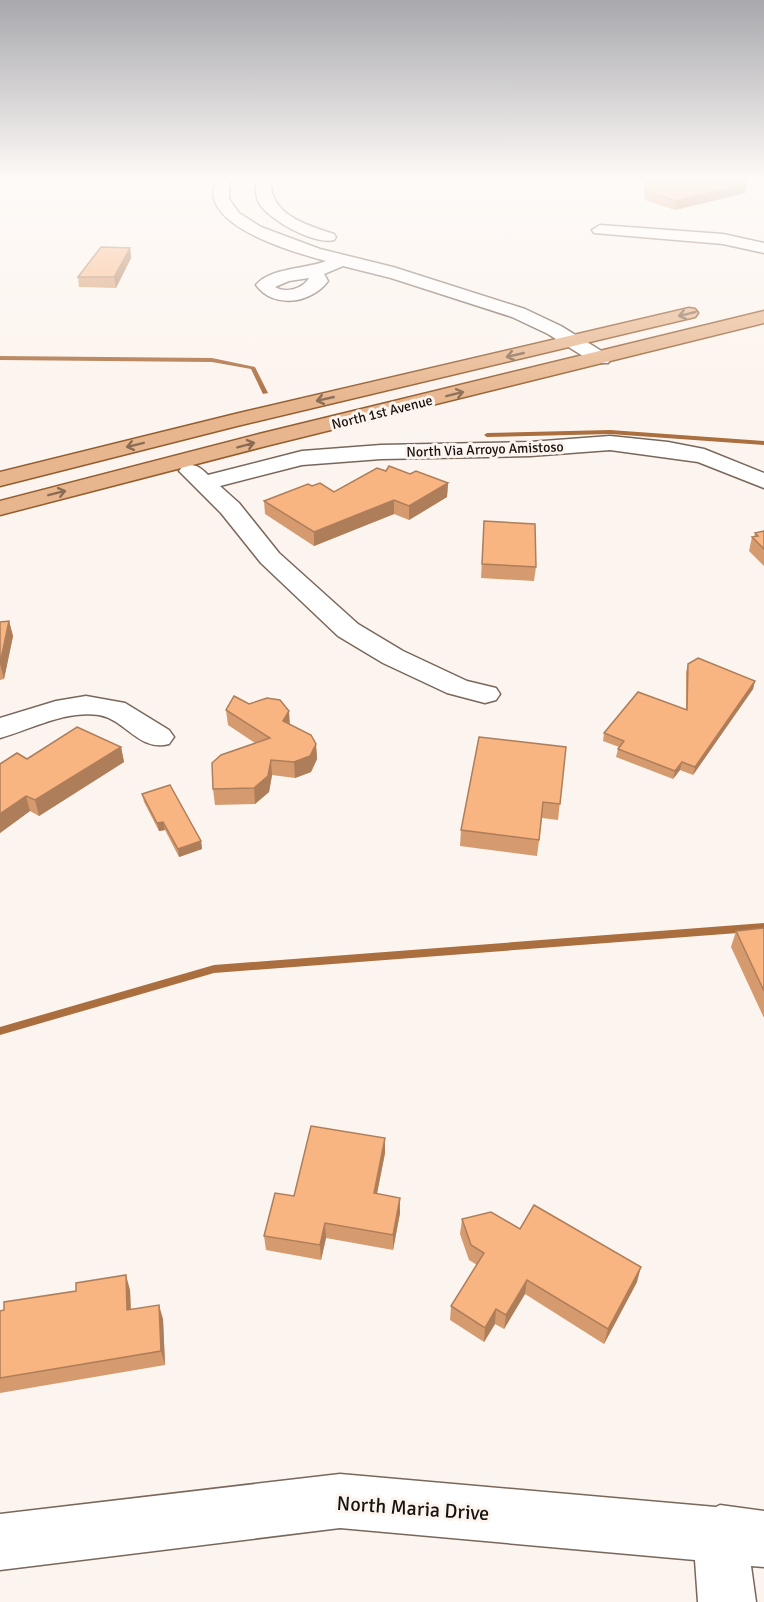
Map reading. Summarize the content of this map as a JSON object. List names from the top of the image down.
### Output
{
  "streets": {
    "main road": ["North 1st Avenue"],
    "street": ["North Via Arroyo Amistoso", "North Maria Drive"]
  }
}
